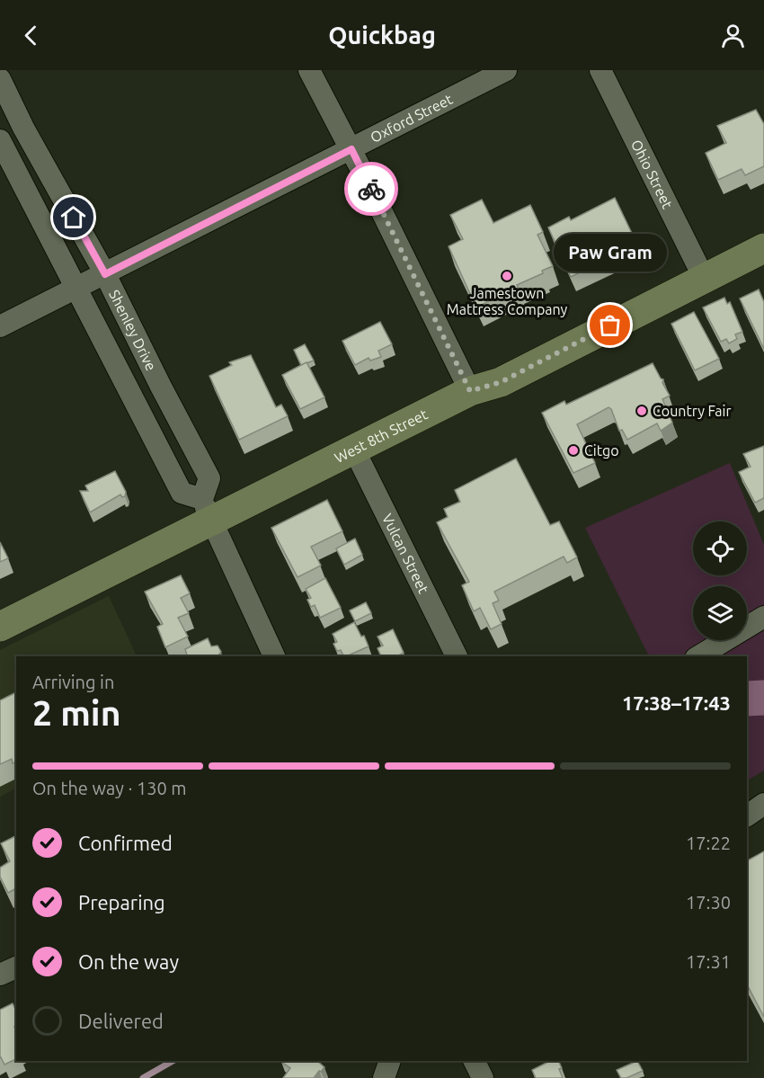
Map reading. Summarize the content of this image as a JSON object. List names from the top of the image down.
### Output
{
  "streets": {
    "main road": ["West 8th Street"],
    "street": [
      "Oxford Street",
      "Ohio Street",
      "Shenley Drive",
      "Vulcan Street"
    ]
  },
  "crossings": [
    ["Oxford Street", "Shenley Drive"],
    ["Ohio Street", "West 8th Street"],
    ["Shenley Drive", "West 8th Street"],
    ["West 8th Street", "Vulcan Street"]
  ],
  "places": [
    "Jamestown Mattress Company",
    "Paw Gram",
    "Country Fair",
    "Citgo"
  ],
  "page": {
    "header": "Quickbag",
    "bubble": "Paw Gram",
    "heading": ["2 min", "Arriving in", "17:38–17:43"],
    "bar": "On the way · 130 m",
    "list": [
      ["Confirmed", "17:22"],
      ["Preparing", "17:30"],
      ["On the way", "17:31"],
      "Delivered"
    ]
  }
}
